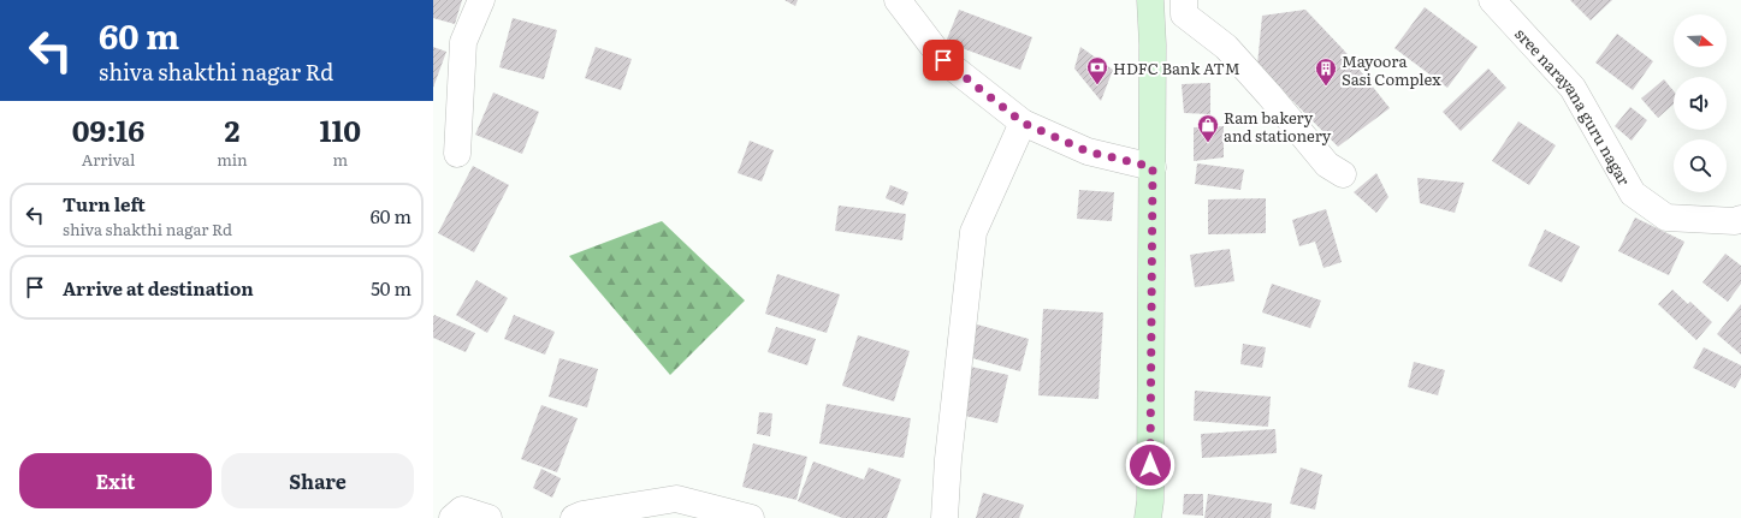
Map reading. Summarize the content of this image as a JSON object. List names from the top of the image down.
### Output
{
  "streets": {
    "street": ["sree narayana guru nagar"]
  },
  "places": {
    "bank": ["HDFC Bank ATM"],
    "building": ["Mayoora Sasi Complex"],
    "shop": ["Ram bakery and stationery"]
  },
  "north": "right",
  "page": {
    "turn": ["60 m", "shiva shakthi nagar Rd"],
    "eta": [
      "09:16",
      "Arrival",
      "2",
      "min",
      "110",
      "m"
    ],
    "list": [
      {
        "name": "Turn left",
        "note": "shiva shakthi nagar Rd",
        "value": "60 m"
      },
      {
        "name": "Arrive at destination",
        "value": "50 m"
      }
    ],
    "buttons": ["Exit", "Share"]
  }
}
